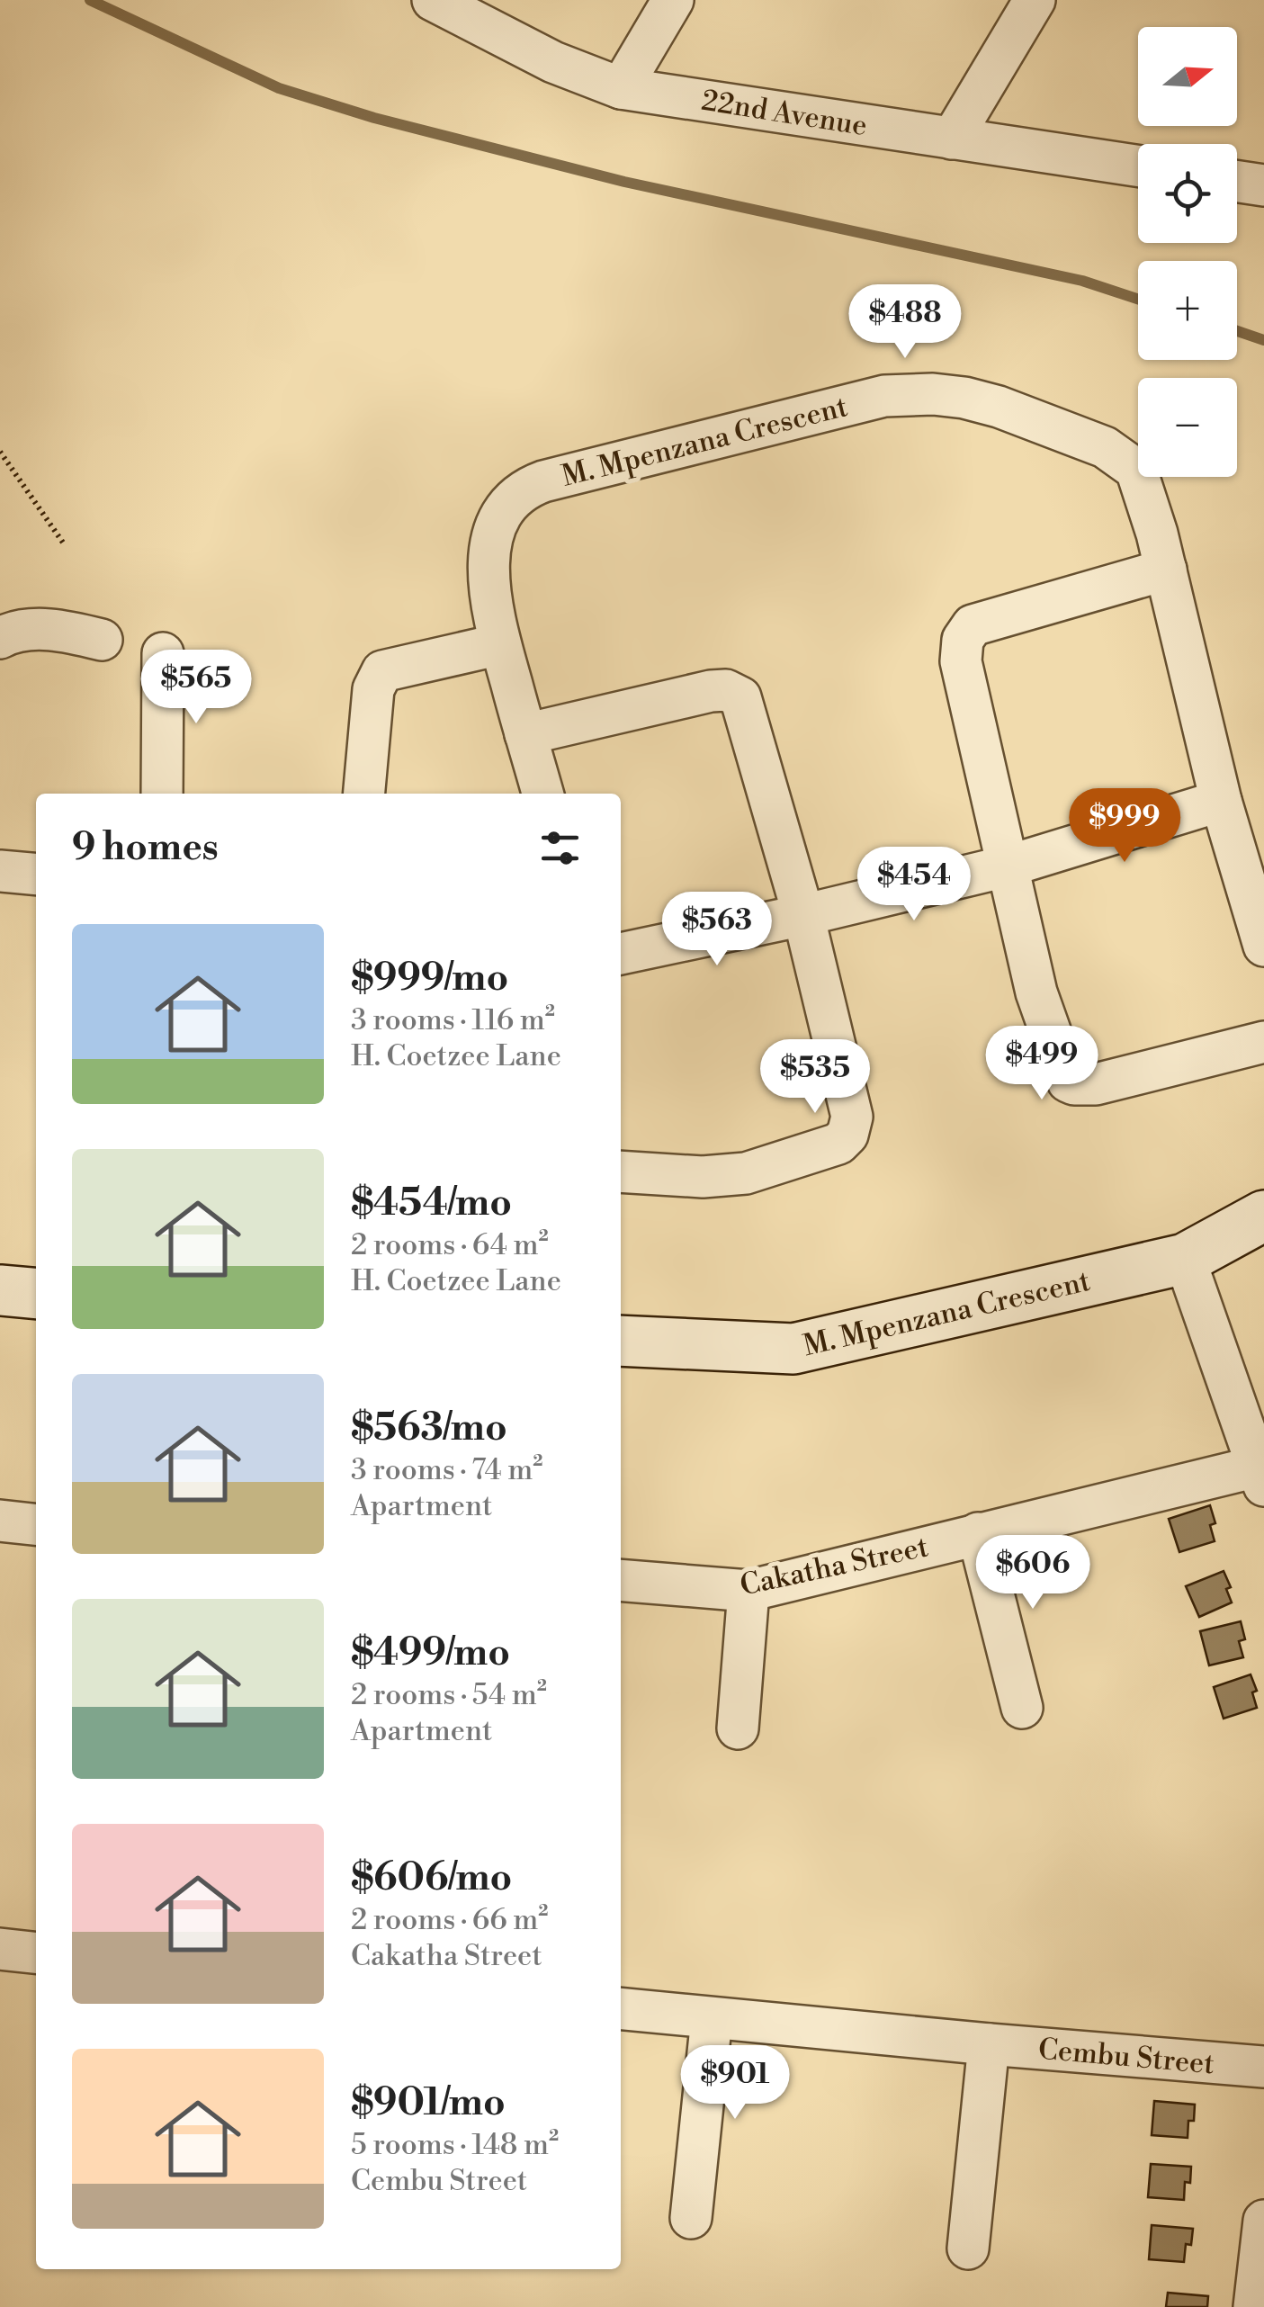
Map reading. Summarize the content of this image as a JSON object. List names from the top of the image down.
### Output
{
  "streets": {
    "main road": ["M. Mpenzana Crescent"],
    "street": ["22nd Avenue", "Cakatha Street", "Cembu Street"]
  },
  "north": "right",
  "page": {
    "map_buttons": ["+", "−"],
    "price": [
      "$488",
      "$565",
      "$999",
      "$454",
      "$563",
      "$499",
      "$535",
      "$606",
      "$901"
    ],
    "heading": "9 homes",
    "list": [
      {
        "name": "$999/mo",
        "note": "3 rooms · 116 m² · H. Coetzee Lane"
      },
      {
        "name": "$454/mo",
        "note": "2 rooms · 64 m² · H. Coetzee Lane"
      },
      {
        "name": "$563/mo",
        "note": "3 rooms · 74 m² · Apartment"
      },
      {
        "name": "$499/mo",
        "note": "2 rooms · 54 m² · Apartment"
      },
      {
        "name": "$606/mo",
        "note": "2 rooms · 66 m² · Cakatha Street"
      },
      {
        "name": "$901/mo",
        "note": "5 rooms · 148 m² · Cembu Street"
      }
    ]
  }
}
